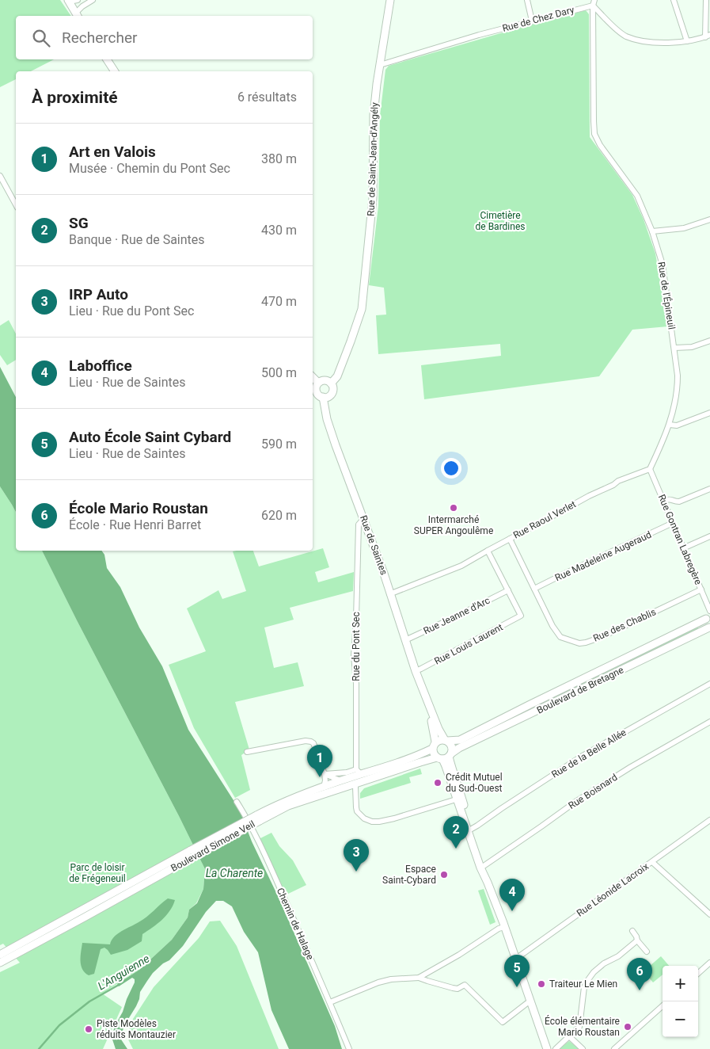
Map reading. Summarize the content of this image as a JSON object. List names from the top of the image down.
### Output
{
  "streets": {
    "main road": [
      "Rue de Saint-Jean-d'Angély",
      "Rue de Saintes",
      "Boulevard de Bretagne",
      "Boulevard Simone Veil"
    ],
    "street": [
      "Rue de Chez Dary",
      "Rue de l'Épineuil",
      "Rue Raoul Verlet",
      "Rue Gontran Labregère",
      "Rue Madeleine Augeraud",
      "Rue Jeanne d'Arc",
      "Rue des Chablis",
      "Rue Louis Laurent",
      "Rue du Pont Sec",
      "Rue de la Belle Allée",
      "Rue Boisnard",
      "Rue Léonide Lacroix",
      "Chemin de Halage"
    ]
  },
  "crossings": [
    ["Rue de Chez Dary", "Rue de Saint-Jean-d'Angély"],
    ["Rue de Chez Dary", "Rue de l'Épineuil"],
    ["Rue de Saint-Jean-d'Angély", "Rue de Saintes"],
    ["Rue Raoul Verlet", "Rue Gontran Labregère"],
    ["Rue Raoul Verlet", "Rue de Saintes"],
    ["Rue Raoul Verlet", "Rue des Chablis"],
    ["Rue Gontran Labregère", "Rue Madeleine Augeraud"],
    ["Rue Gontran Labregère", "Rue des Chablis"],
    ["Rue Gontran Labregère", "Boulevard de Bretagne"],
    ["Rue de Saintes", "Rue Jeanne d'Arc"],
    ["Rue de Saintes", "Rue Louis Laurent"],
    ["Rue de Saintes", "Rue du Pont Sec"],
    ["Rue de Saintes", "Boulevard de Bretagne"],
    ["Rue de Saintes", "Boulevard Simone Veil"],
    ["Rue Madeleine Augeraud", "Rue des Chablis"],
    ["Rue Jeanne d'Arc", "Rue Louis Laurent"],
    ["Rue du Pont Sec", "Boulevard Simone Veil"],
    ["Boulevard de Bretagne", "Boulevard Simone Veil"]
  ],
  "water": ["La Charente", "L'Anguienne"],
  "parks": ["Cimetière de Bardines", "Parc de loisir de Frégeneuil"],
  "places": [
    "Intermarché SUPER Angoulême",
    "Crédit Mutuel du Sud-Ouest",
    "Espace Saint-Cybard",
    "Traiteur Le Mien",
    "École élémentaire Mario Roustan",
    "Piste Modèles réduits Montauzier"
  ],
  "page": {
    "search": "Rechercher",
    "heading": ["À proximité", "6 résultats"],
    "list": [
      {
        "mark": "1",
        "name": "Art en Valois",
        "note": "Musée · Chemin du Pont Sec",
        "value": "380 m"
      },
      {
        "mark": "2",
        "name": "SG",
        "note": "Banque · Rue de Saintes",
        "value": "430 m"
      },
      {
        "mark": "3",
        "name": "IRP Auto",
        "note": "Lieu · Rue du Pont Sec",
        "value": "470 m"
      },
      {
        "mark": "4",
        "name": "Laboffice",
        "note": "Lieu · Rue de Saintes",
        "value": "500 m"
      },
      {
        "mark": "5",
        "name": "Auto École Saint Cybard",
        "note": "Lieu · Rue de Saintes",
        "value": "590 m"
      },
      {
        "mark": "6",
        "name": "École Mario Roustan",
        "note": "École · Rue Henri Barret",
        "value": "620 m"
      }
    ],
    "pins": [
      "1",
      "2",
      "3",
      "4",
      "5",
      "6"
    ],
    "map_buttons": ["+", "−"]
  }
}
